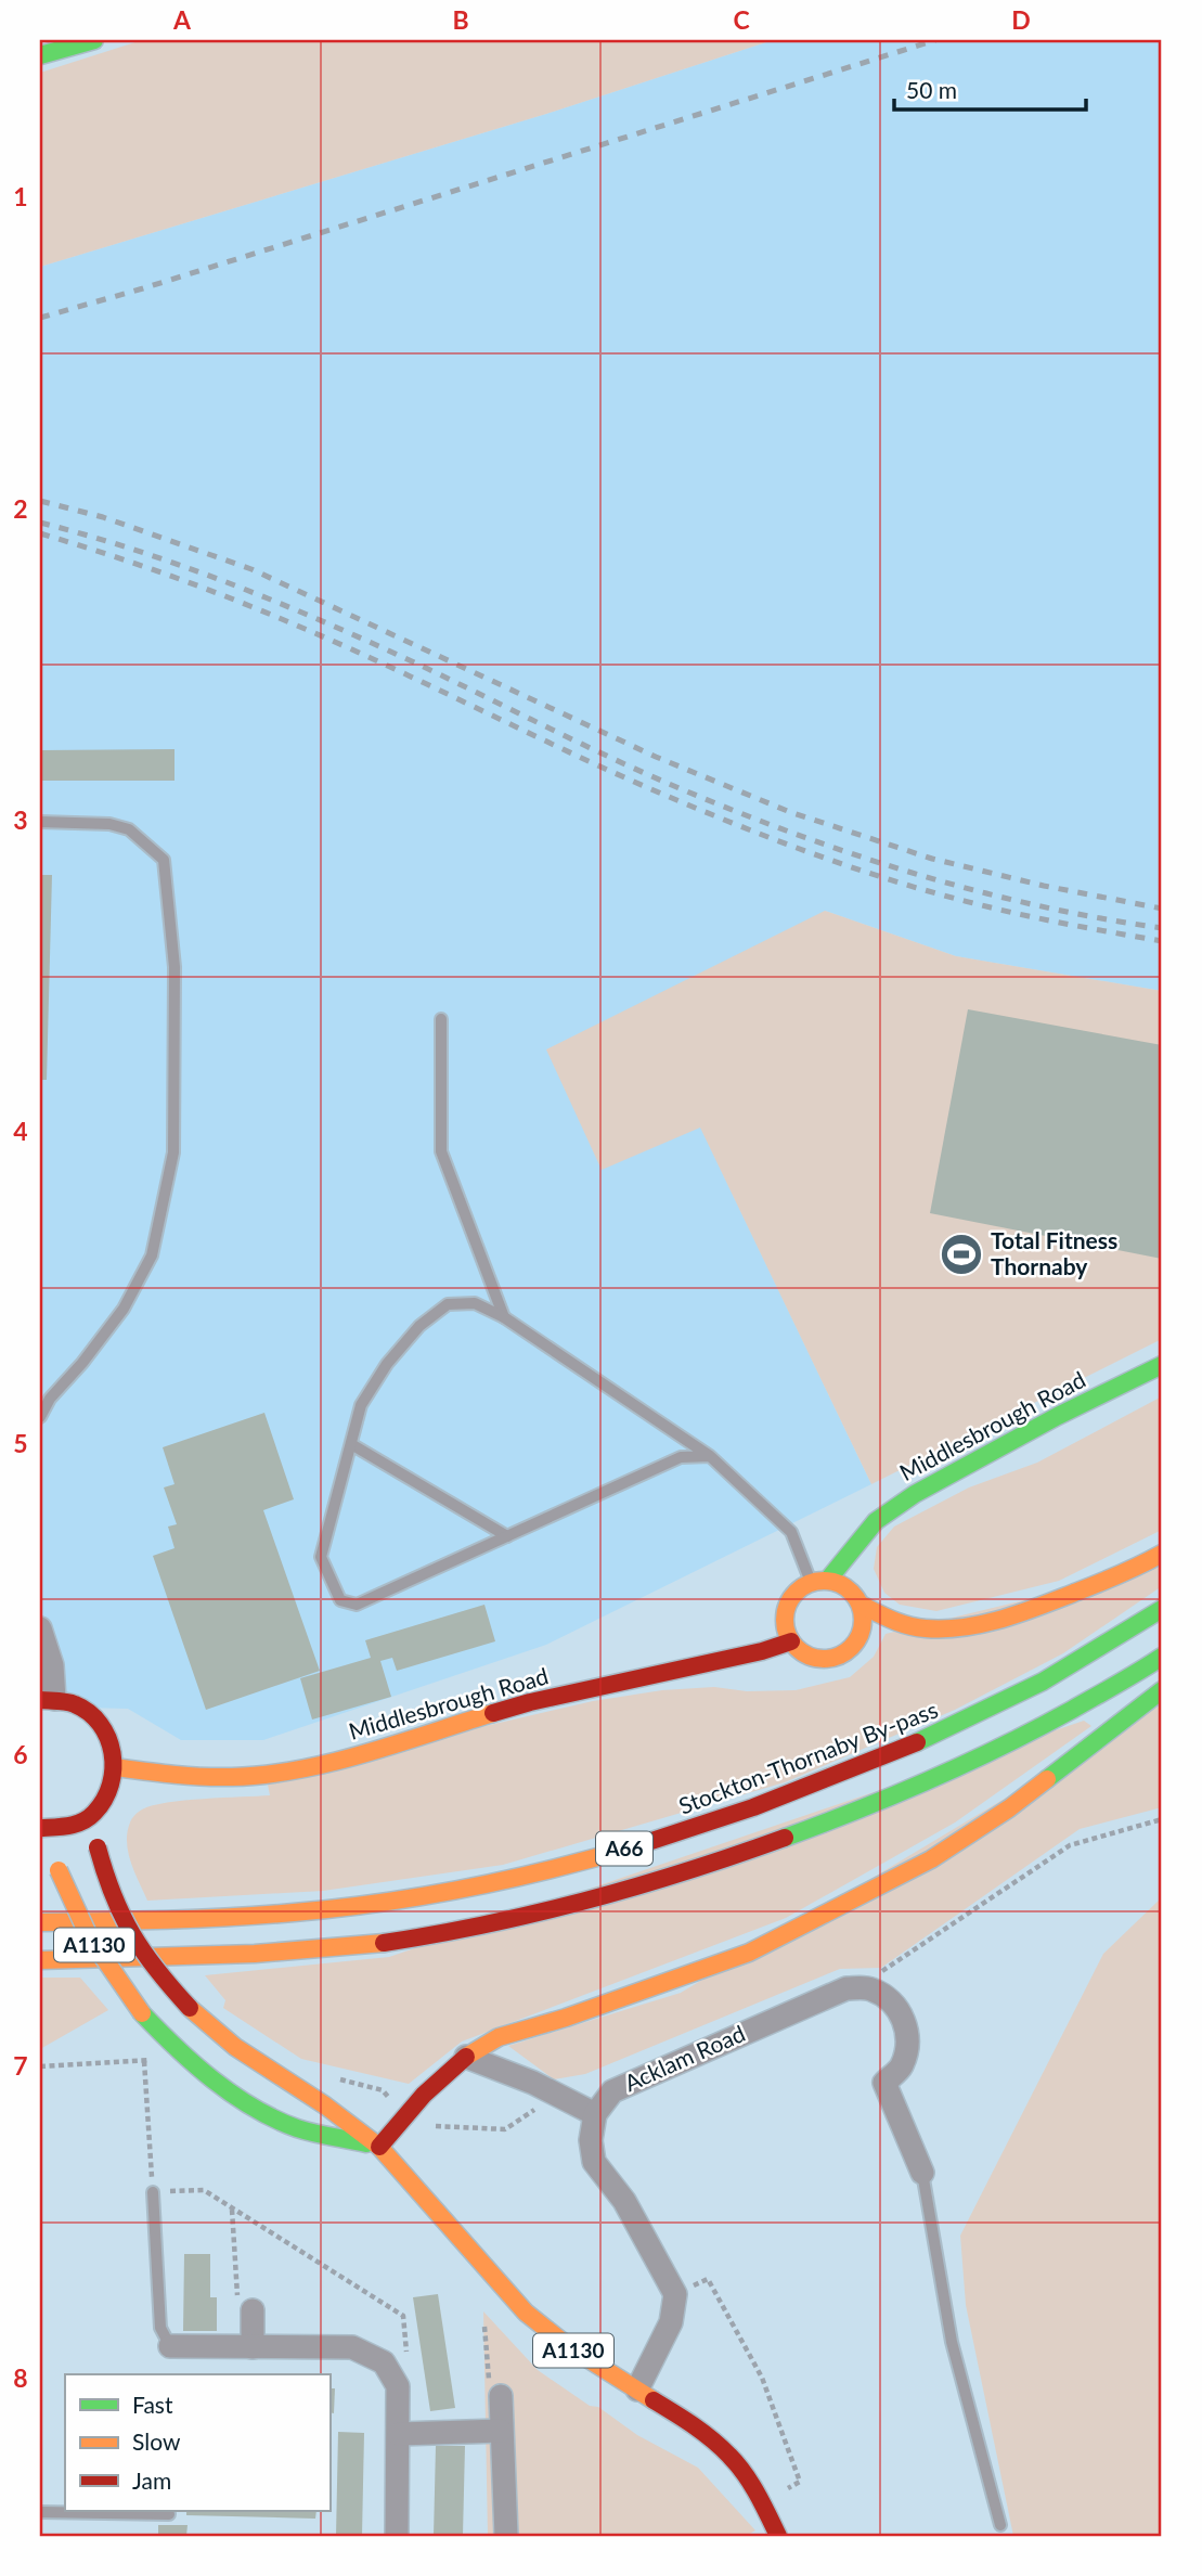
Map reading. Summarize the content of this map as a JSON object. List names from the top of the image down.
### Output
{
  "streets": {
    "main road": [
      "Middlesbrough Road",
      "Stockton-Thornaby By-pass",
      "A66",
      "A1130"
    ],
    "street": ["Acklam Road"]
  },
  "crossings": [
    ["Middlesbrough Road", "A1130"]
  ],
  "places": {
    "sports": ["Total Fitness Thornaby"]
  },
  "legend": ["Fast", "Slow", "Jam"],
  "scale_bar": "50 m",
  "grid": {
    "columns": [
      "A",
      "B",
      "C",
      "D"
    ],
    "rows": [
      "1",
      "2",
      "3",
      "4",
      "5",
      "6",
      "7",
      "8"
    ]
  }
}
